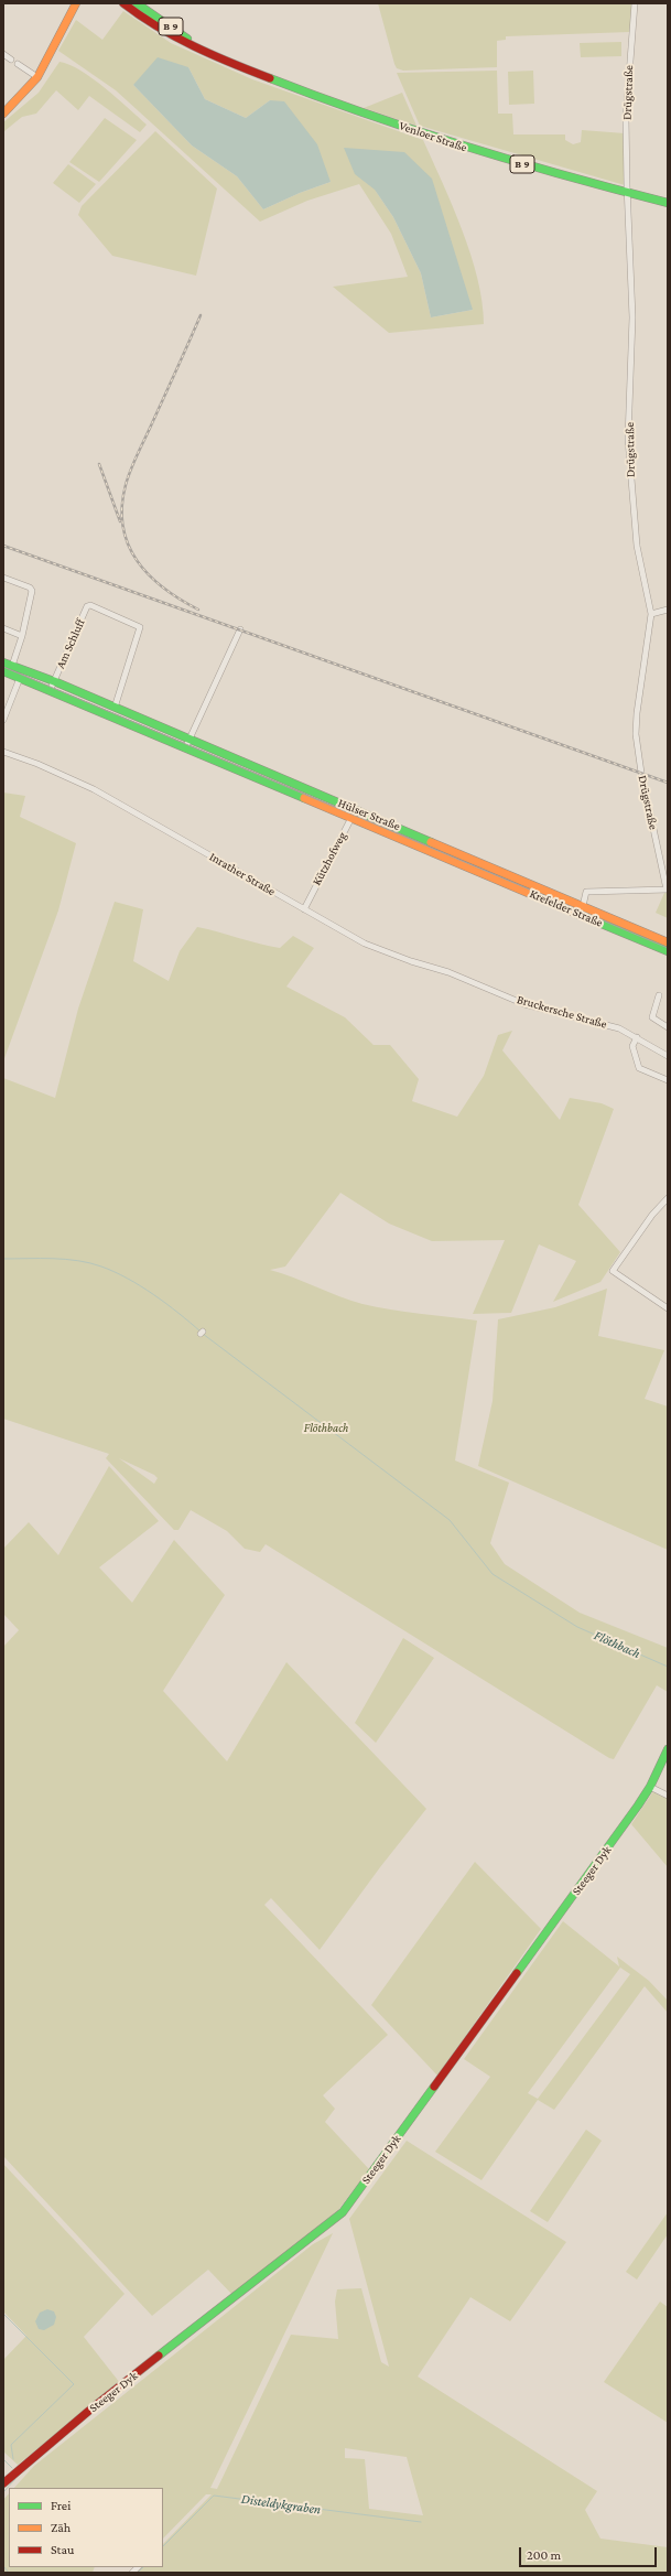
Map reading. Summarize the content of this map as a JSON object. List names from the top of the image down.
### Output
{
  "streets": {
    "street": [
      "B 9",
      "Drügstraße",
      "Venloer Straße",
      "Am Schluff",
      "Hülser Straße",
      "Kützhofweg",
      "Inrather Straße",
      "Krefelder Straße",
      "Bruckersche Straße",
      "Steeger Dyk"
    ]
  },
  "crossings": [
    ["Drügstraße", "Venloer Straße"],
    ["Am Schluff", "Hülser Straße"],
    ["Hülser Straße", "Kützhofweg"],
    ["Hülser Straße", "Krefelder Straße"],
    ["Kützhofweg", "Inrather Straße"],
    ["Inrather Straße", "Bruckersche Straße"]
  ],
  "water": ["Flöthbach", "Disteldykgraben"],
  "parks": ["Flöthbach"],
  "legend": ["Frei", "Zäh", "Stau"],
  "scale_bar": "200 m"
}
